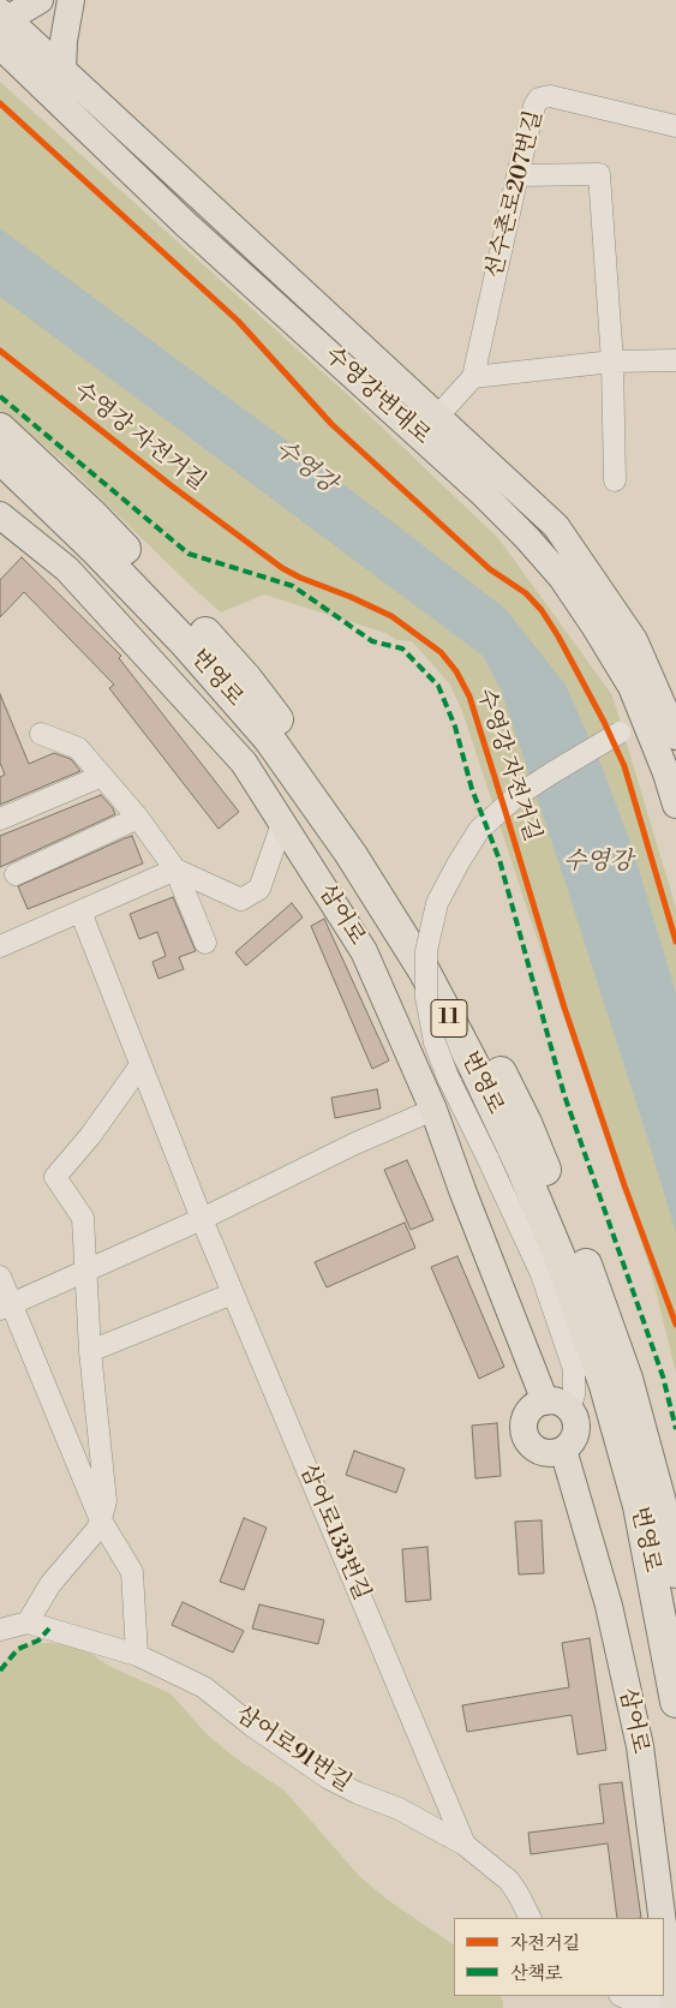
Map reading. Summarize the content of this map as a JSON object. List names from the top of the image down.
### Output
{
  "streets": {
    "highway": ["번영로", "11"],
    "main road": ["수영강변대로", "삼어로"],
    "street": ["선수촌로207번길", "삼어로133번길", "삼어로91번길"],
    "cycle path": ["수영강 자전거길"]
  },
  "crossings": [
    ["선수촌로207번길", "수영강변대로"],
    ["삼어로133번길", "삼어로91번길"]
  ],
  "water": ["수영강"],
  "legend": ["자전거길", "산책로"]
}
